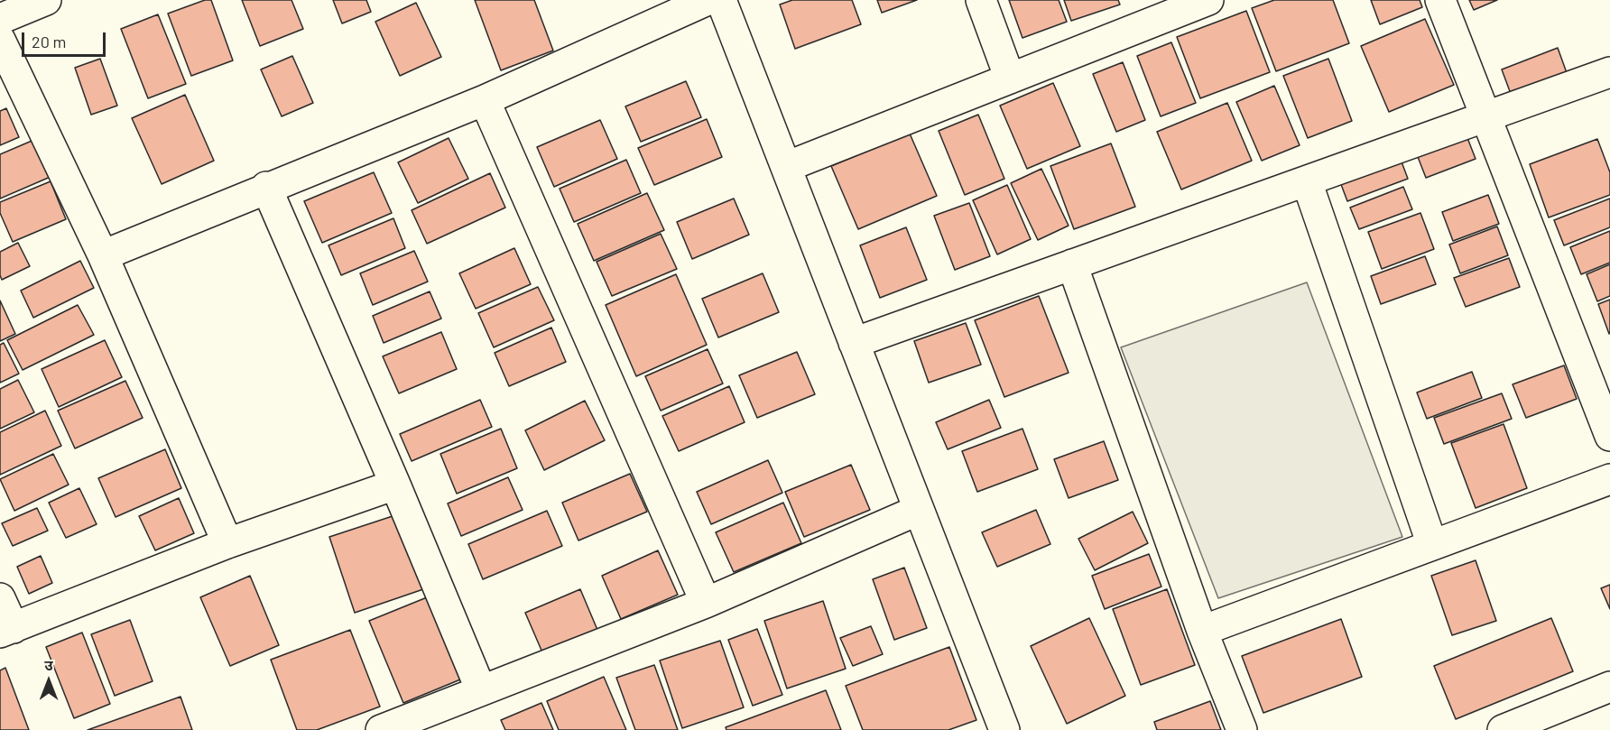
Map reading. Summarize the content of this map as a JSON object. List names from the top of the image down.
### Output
{
  "scale_bar": "20 m",
  "north": "top"
}
